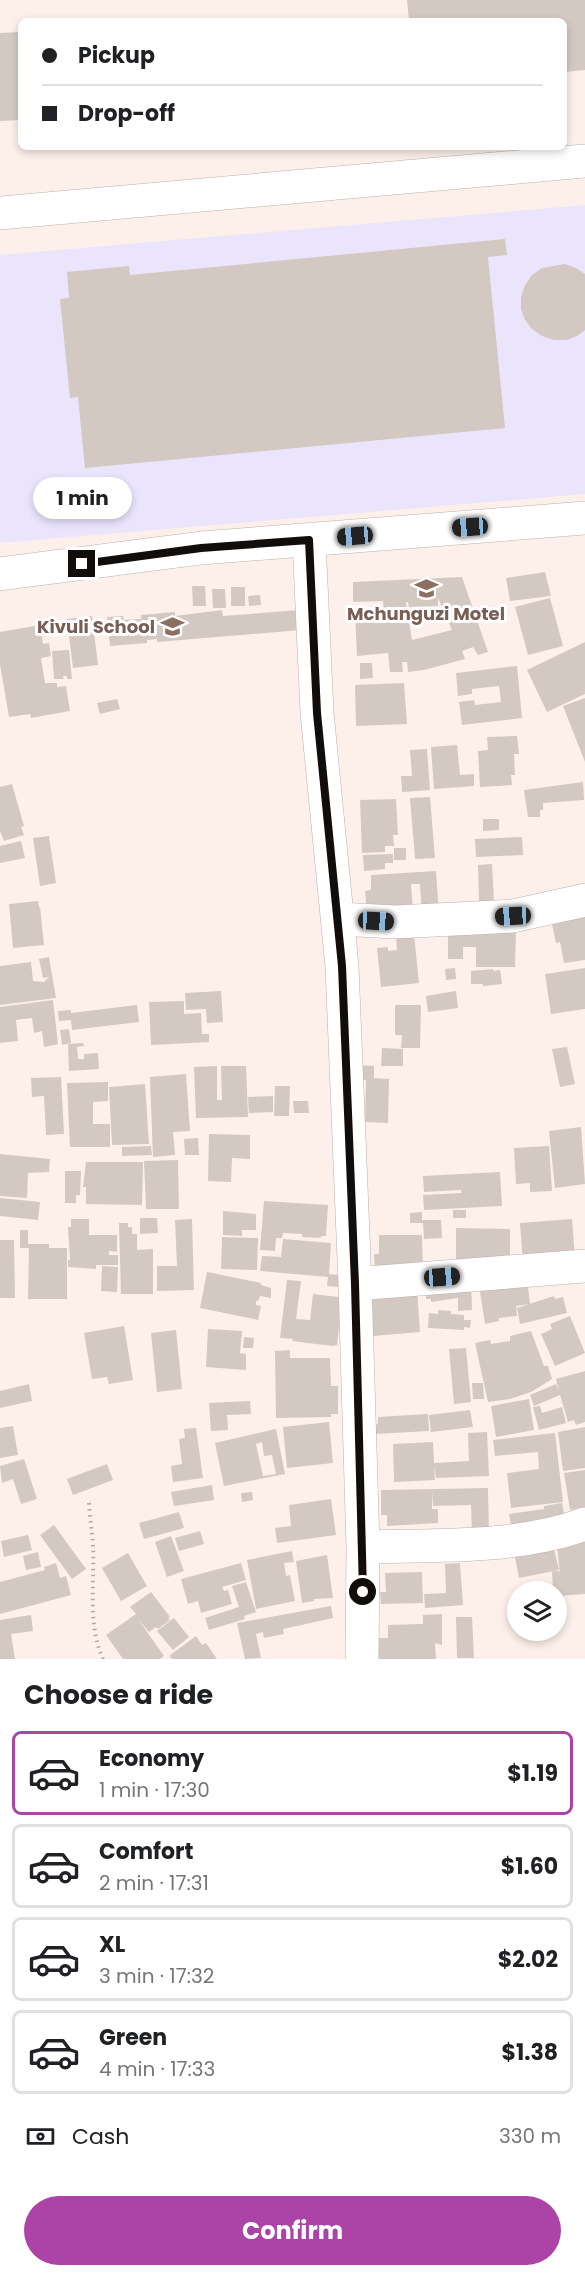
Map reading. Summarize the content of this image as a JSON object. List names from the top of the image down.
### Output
{
  "places": {
    "school or university": ["Mchunguzi Motel", "Kivuli School"]
  },
  "page": {
    "banner": ["Pickup", "Drop-off"],
    "bubble": "1 min",
    "heading": "Choose a ride",
    "list": [
      {
        "name": "Economy",
        "note": "1 min · 17:30",
        "value": "$1.19"
      },
      {
        "name": "Comfort",
        "note": "2 min · 17:31",
        "value": "$1.60"
      },
      {
        "name": "XL",
        "note": "3 min · 17:32",
        "value": "$2.02"
      },
      {
        "name": "Green",
        "note": "4 min · 17:33",
        "value": "$1.38"
      }
    ],
    "pay": ["Cash", "330 m"],
    "buttons": "Confirm"
  }
}
